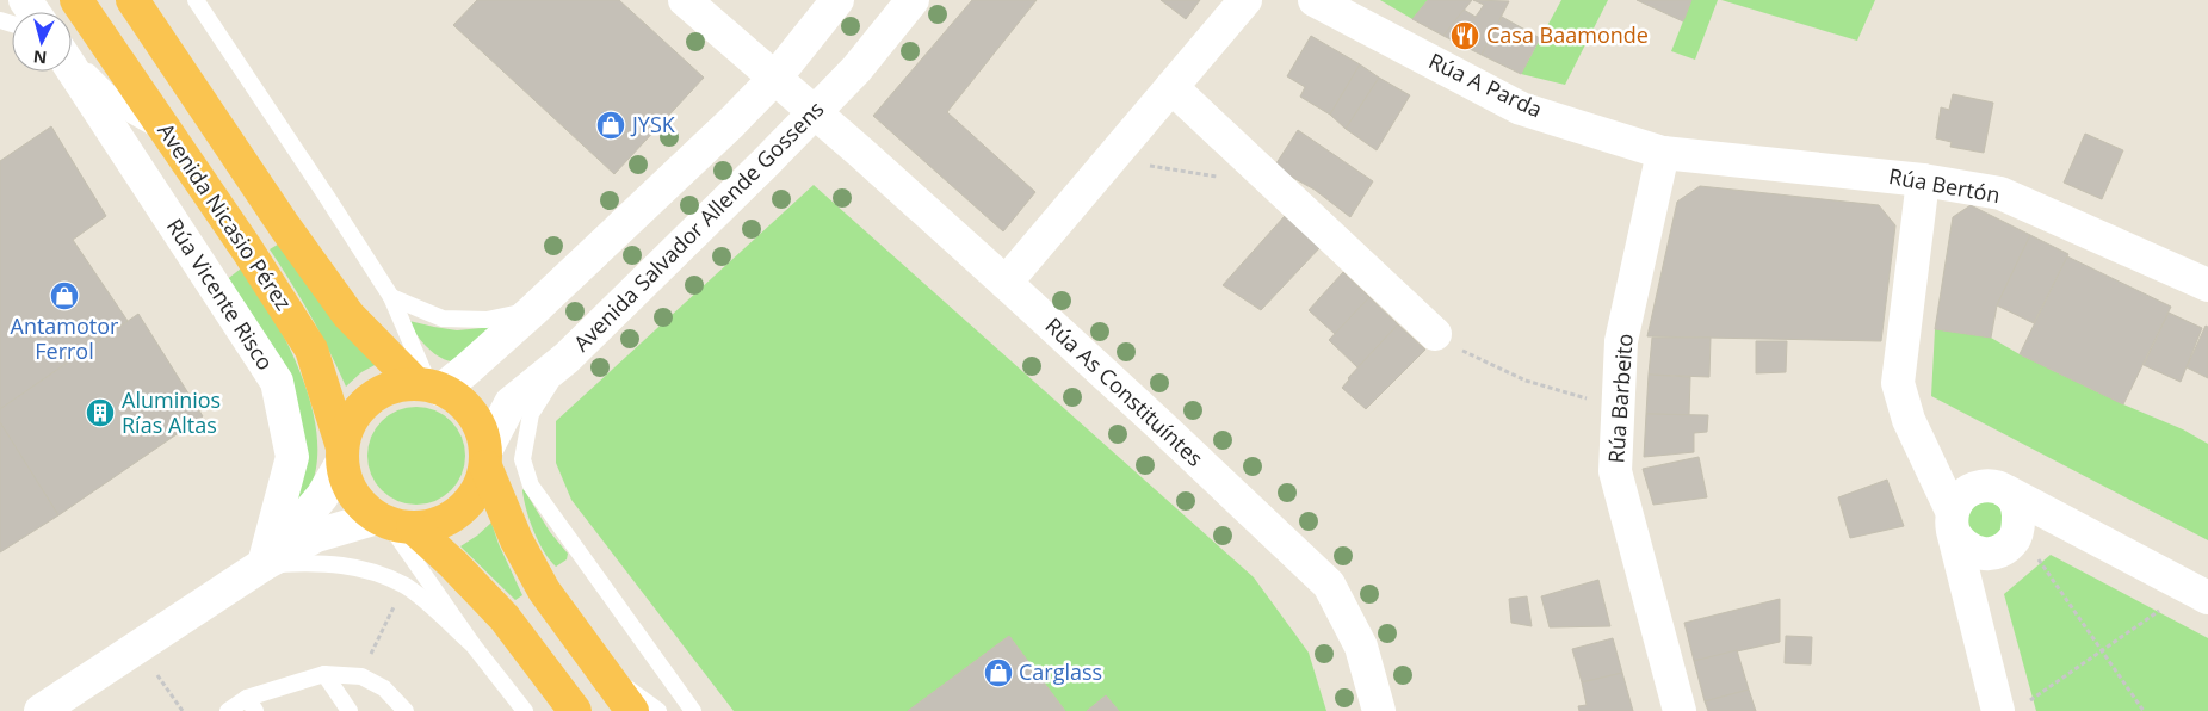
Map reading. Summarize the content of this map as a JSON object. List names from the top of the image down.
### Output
{
  "streets": {
    "highway": ["Avenida Nicasio Pérez"],
    "street": [
      "Rúa A Parda",
      "Rúa Bertón",
      "Avenida Salvador Allende Gossens",
      "Rúa Vicente Risco",
      "Rúa As Constituíntes",
      "Rúa Barbeito"
    ]
  },
  "crossings": [
    ["Rúa A Parda", "Rúa Bertón"],
    ["Rúa A Parda", "Rúa Barbeito"],
    ["Rúa Bertón", "Rúa Barbeito"],
    ["Avenida Nicasio Pérez", "Avenida Salvador Allende Gossens"],
    ["Avenida Salvador Allende Gossens", "Rúa As Constituíntes"]
  ],
  "places": {
    "restaurant": ["Casa Baamonde"],
    "shop": ["JYSK", "Antamotor Ferrol", "Carglass"],
    "building": ["Aluminios Rías Altas"]
  },
  "north": "bottom"
}
